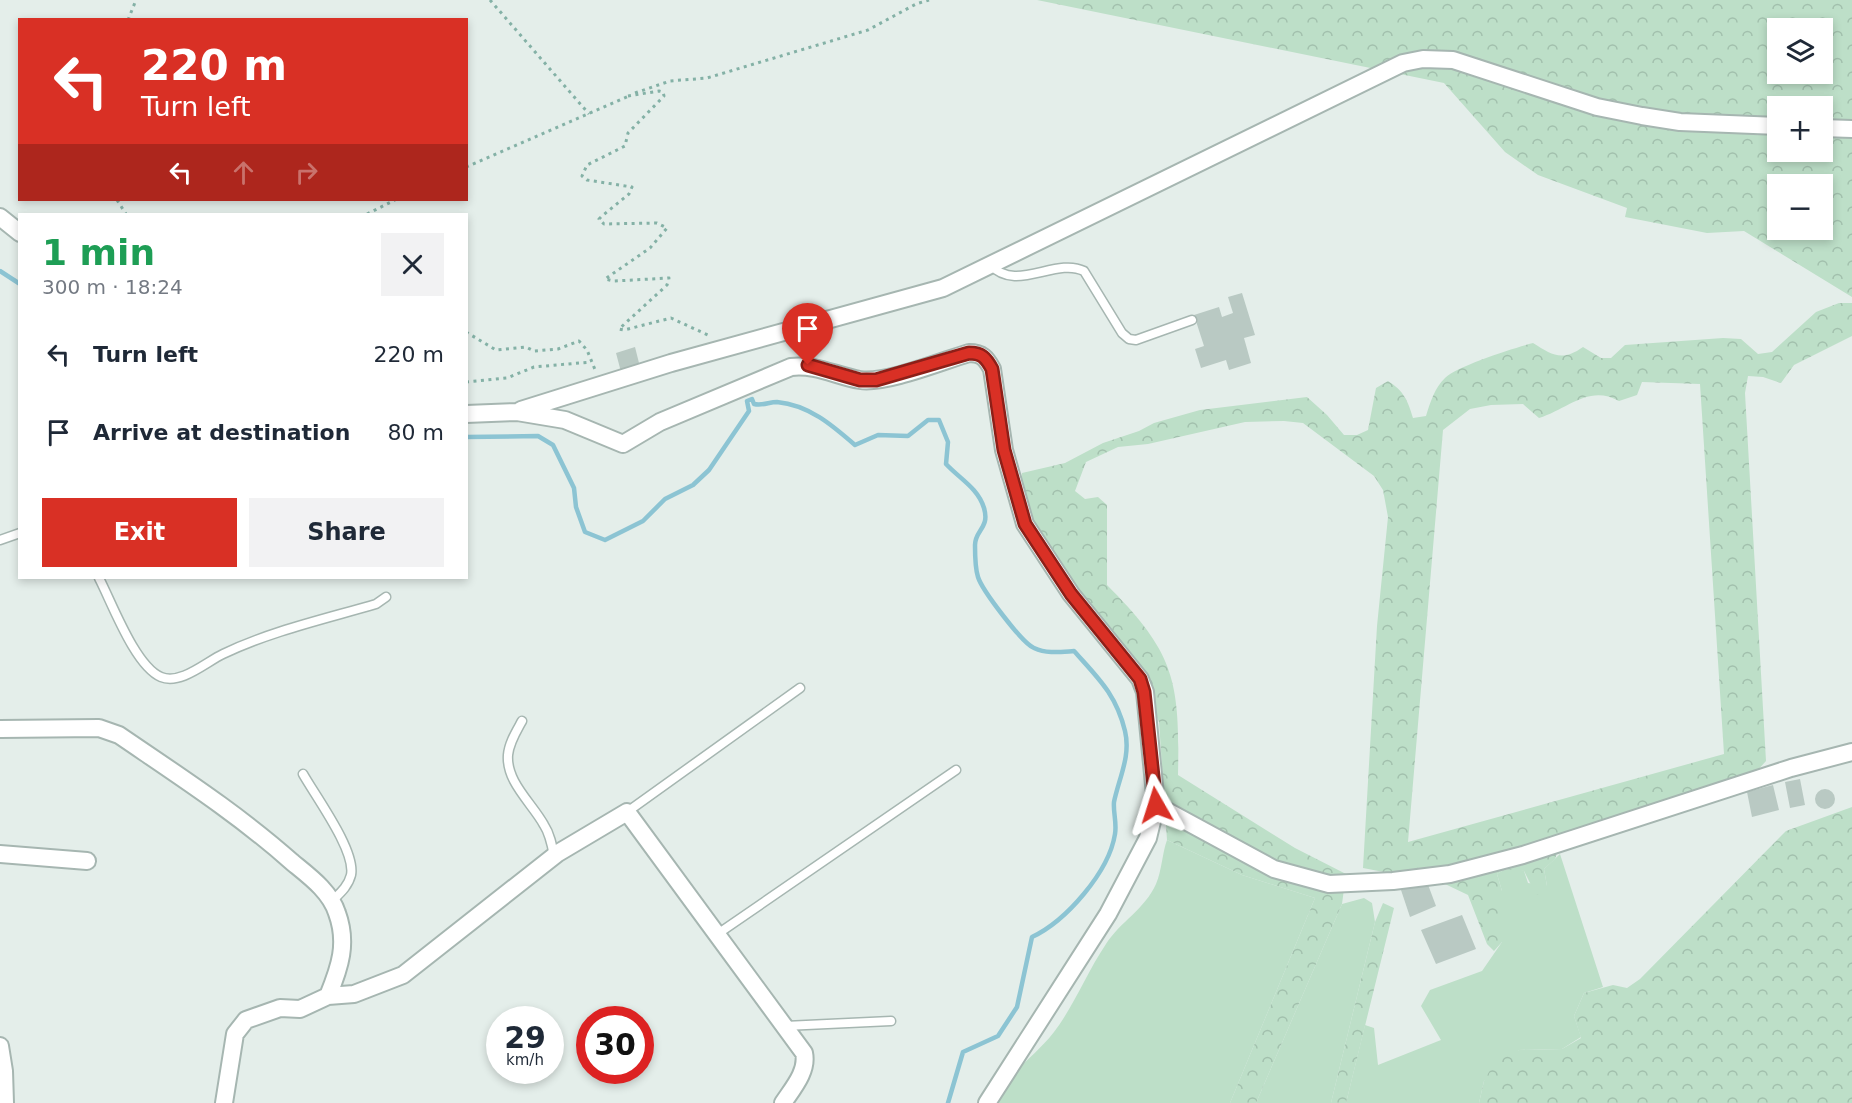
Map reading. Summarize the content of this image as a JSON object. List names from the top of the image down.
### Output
{
  "page": {
    "map_buttons": ["+", "−"],
    "turn": ["220 m", "Turn left"],
    "heading": ["1 min", "300 m · 18:24"],
    "list": [
      {
        "name": "Turn left",
        "value": "220 m"
      },
      {
        "name": "Arrive at destination",
        "value": "80 m"
      }
    ],
    "buttons": ["Exit", "Share"],
    "speed": "29 km/h",
    "limit": "30"
  }
}
